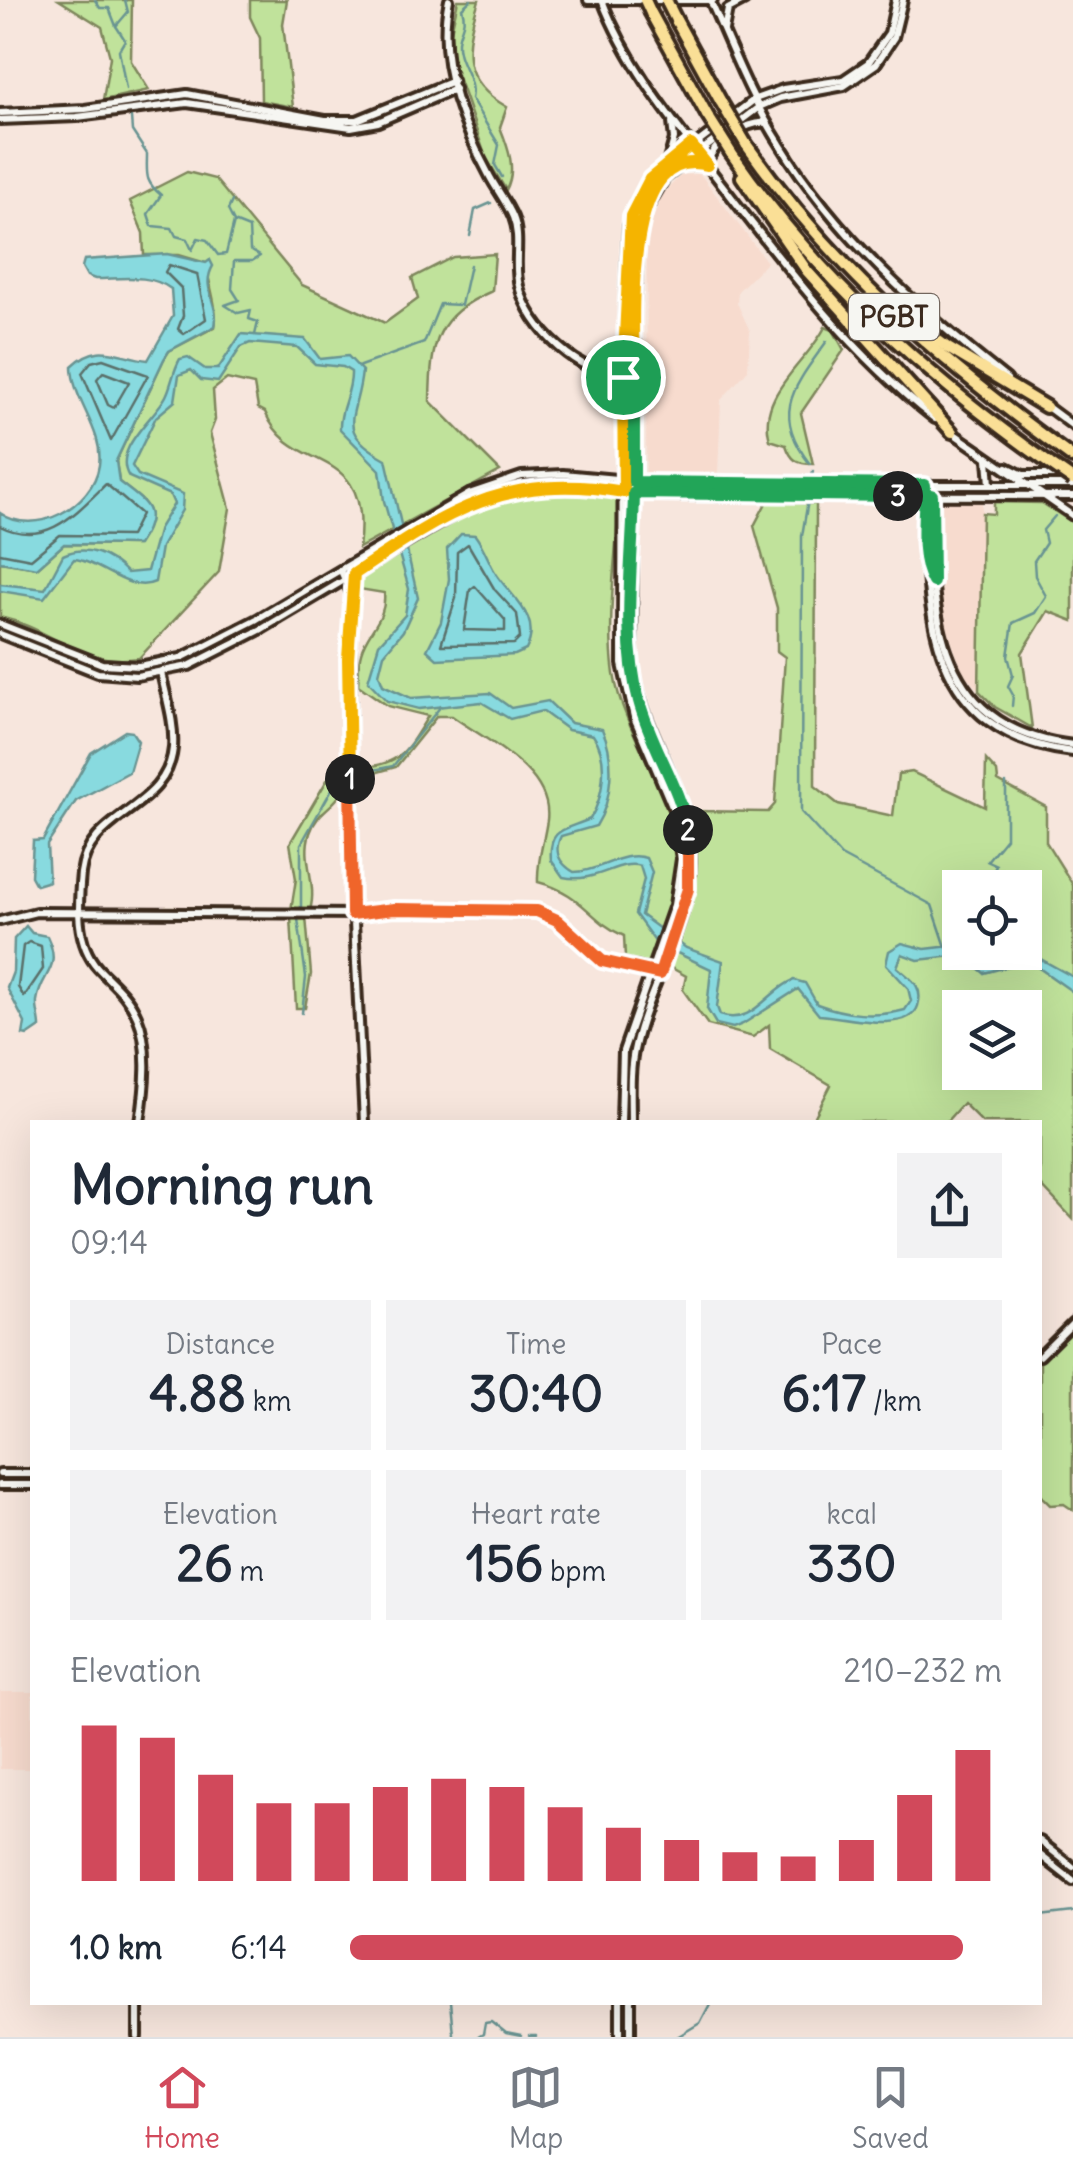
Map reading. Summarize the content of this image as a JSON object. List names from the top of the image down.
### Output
{
  "streets": {
    "highway": ["PGBT"]
  },
  "page": {
    "pins": ["3", "1", "2"],
    "heading": ["Morning run", "09:14"],
    "stats": [
      ["Distance", "4.88 km"],
      ["Time", "30:40"],
      ["Pace", "6:17 /km"],
      ["Elevation", "26 m"],
      ["Heart rate", "156 bpm"],
      ["kcal", "330"]
    ],
    "chart": ["Elevation", "210–232 m"],
    "list": [
      {
        "name": "1.0 km",
        "note": "6:14"
      }
    ],
    "tabs": ["Home", "Map", "Saved"]
  }
}
